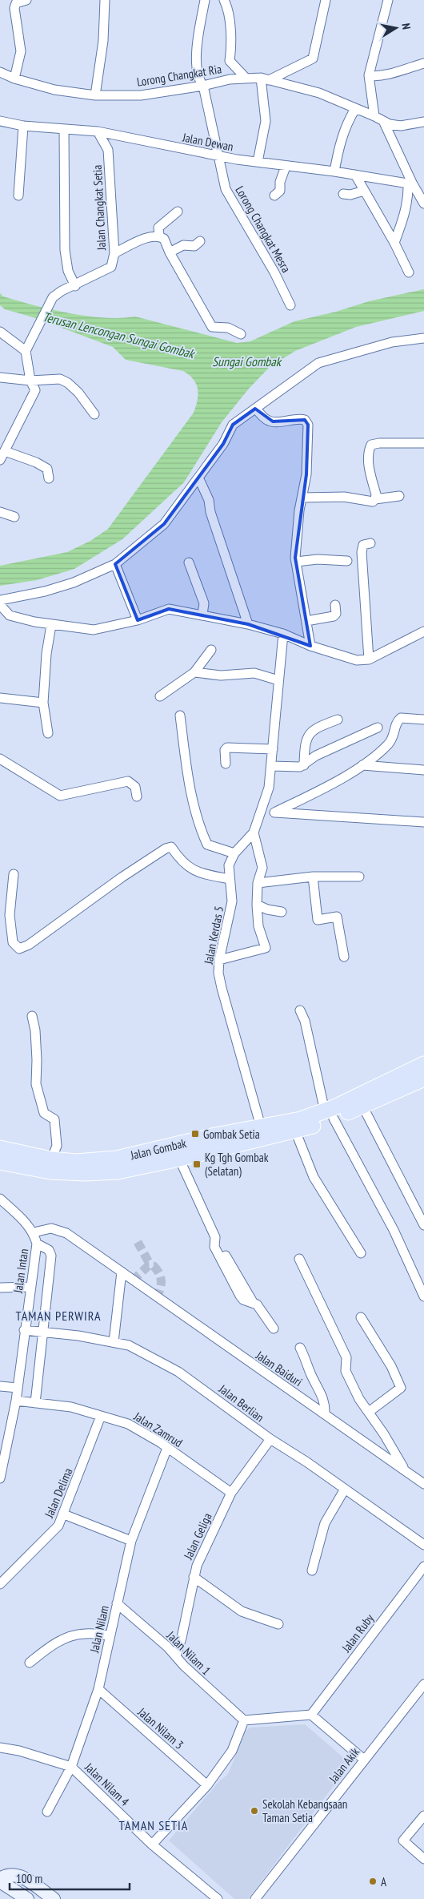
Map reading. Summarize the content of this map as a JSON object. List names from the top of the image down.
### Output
{
  "streets": {
    "main road": ["Jalan Gombak"],
    "street": [
      "Lorong Changkat Ria",
      "Jalan Dewan",
      "Jalan Changkat Setia",
      "Lorong Changkat Mesra",
      "Jalan Kerdas 5",
      "Jalan Intan",
      "Jalan Baiduri",
      "Jalan Berlian",
      "Jalan Zamrud",
      "Jalan Delima",
      "Jalan Geliga",
      "Jalan Nilam",
      "Jalan Ruby",
      "Jalan Nilam 1",
      "Jalan Nilam 3",
      "Jalan Akik",
      "Jalan Nilam 4"
    ]
  },
  "crossings": [
    ["Lorong Changkat Ria", "Lorong Changkat Mesra"],
    ["Jalan Dewan", "Jalan Changkat Setia"],
    ["Jalan Dewan", "Lorong Changkat Mesra"],
    ["Jalan Kerdas 5", "Jalan Gombak"],
    ["Jalan Intan", "Jalan Baiduri"],
    ["Jalan Intan", "Jalan Berlian"],
    ["Jalan Intan", "Jalan Zamrud"],
    ["Jalan Berlian", "Jalan Geliga"],
    ["Jalan Zamrud", "Jalan Delima"],
    ["Jalan Zamrud", "Jalan Geliga"],
    ["Jalan Zamrud", "Jalan Nilam"],
    ["Jalan Geliga", "Jalan Nilam 1"],
    ["Jalan Nilam", "Jalan Nilam 1"],
    ["Jalan Nilam", "Jalan Nilam 3"],
    ["Jalan Nilam", "Jalan Nilam 4"]
  ],
  "districts": ["TAMAN PERWIRA", "TAMAN SETIA"],
  "water": ["Terusan Lencongan Sungai Gombak", "Sungai Gombak"],
  "places": {
    "transit": ["Gombak Setia", "Kg Tgh Gombak (Selatan)"],
    "other": ["Sekolah Kebangsaan Taman Setia", "A"]
  },
  "scale_bar": "100 m",
  "north": "right"
}
